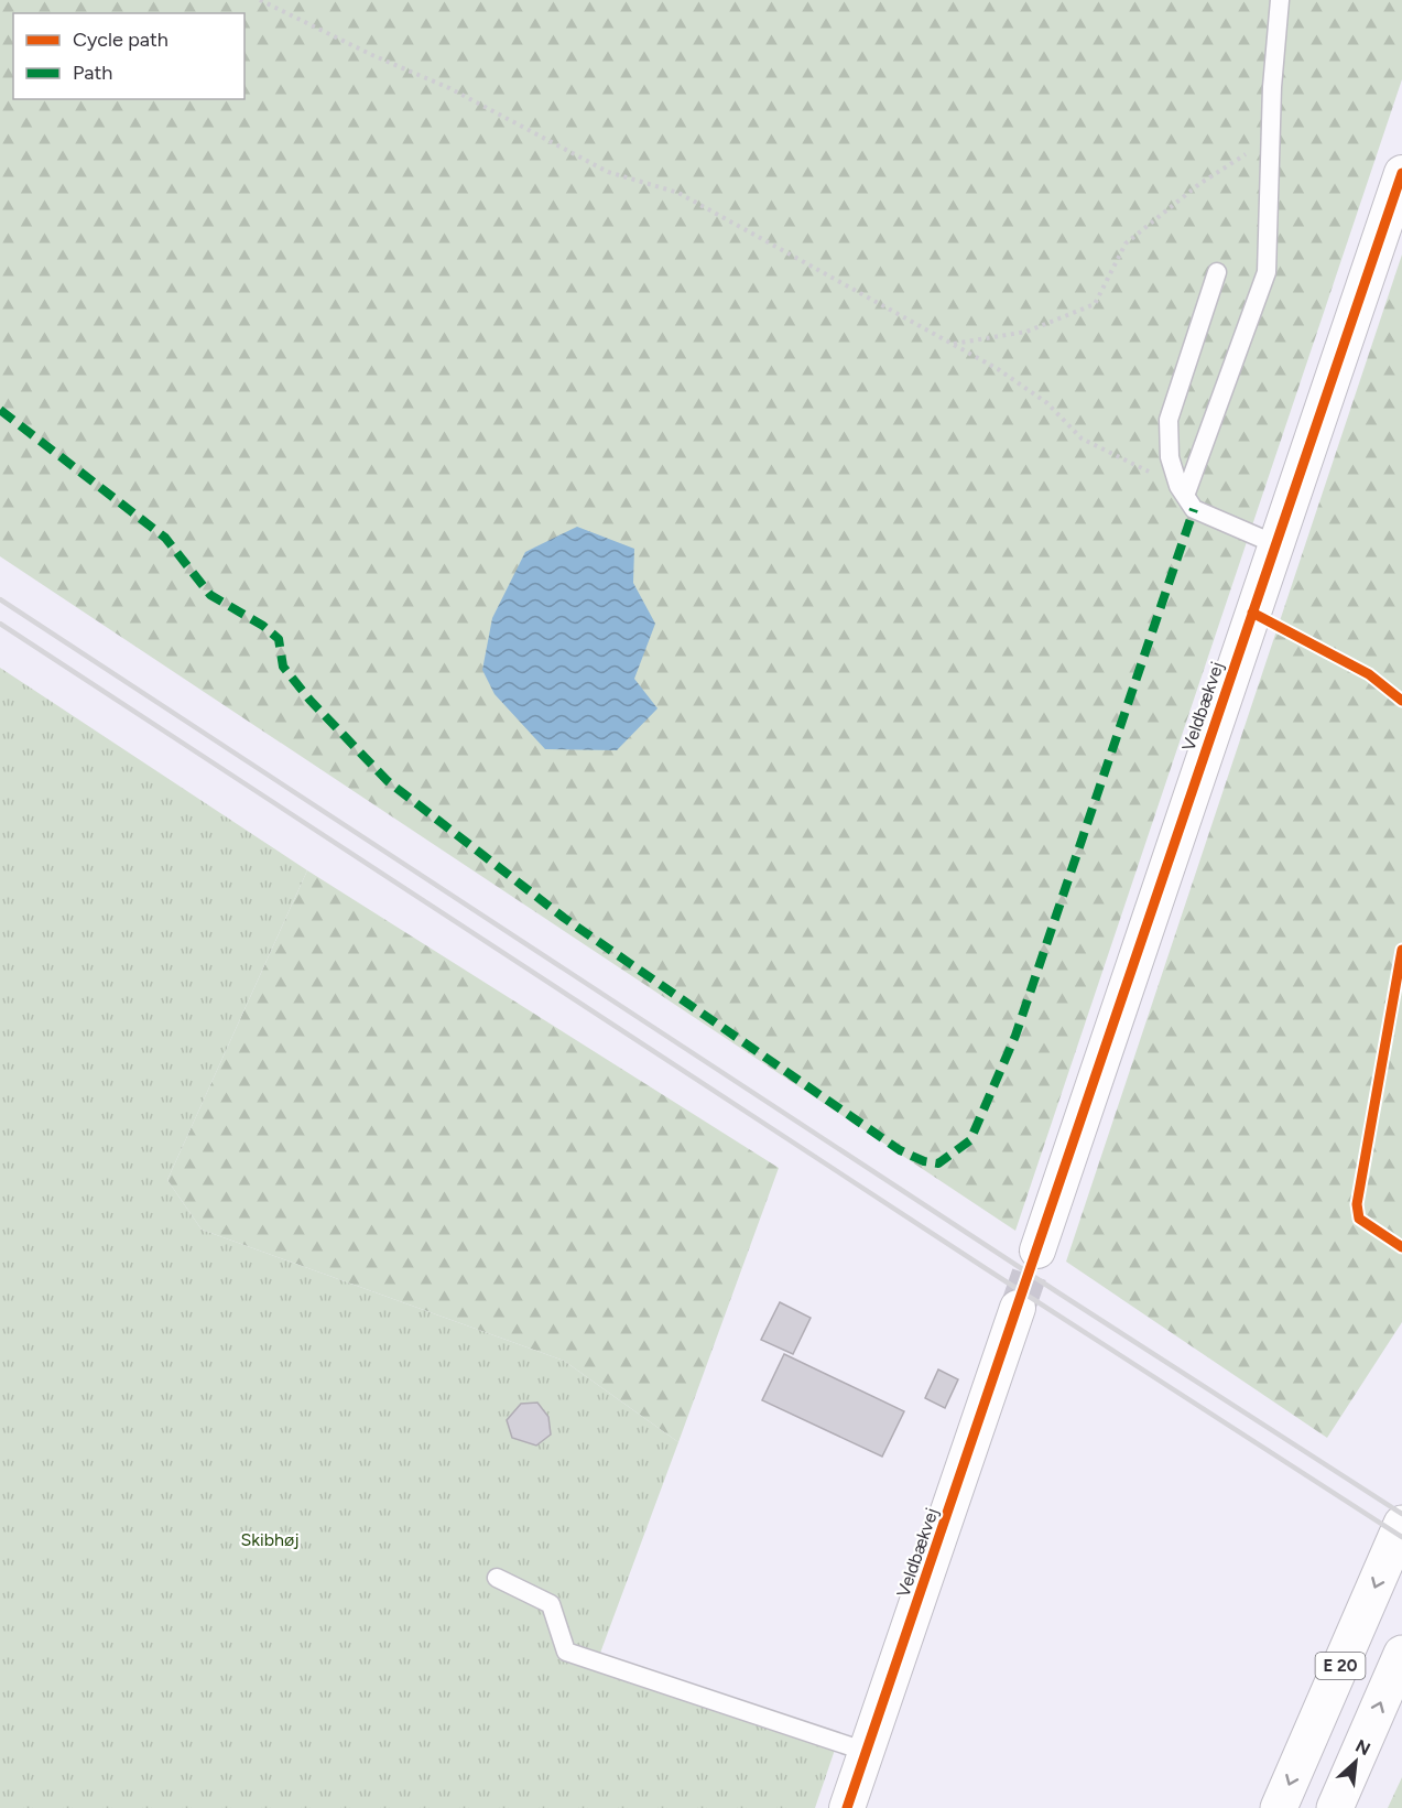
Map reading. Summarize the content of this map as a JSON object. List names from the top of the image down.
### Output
{
  "streets": {
    "highway": ["E 20"],
    "street": ["Veldbækvej"]
  },
  "parks": ["Skibhøj"],
  "legend": ["Cycle path", "Path"],
  "north": "top right"
}
